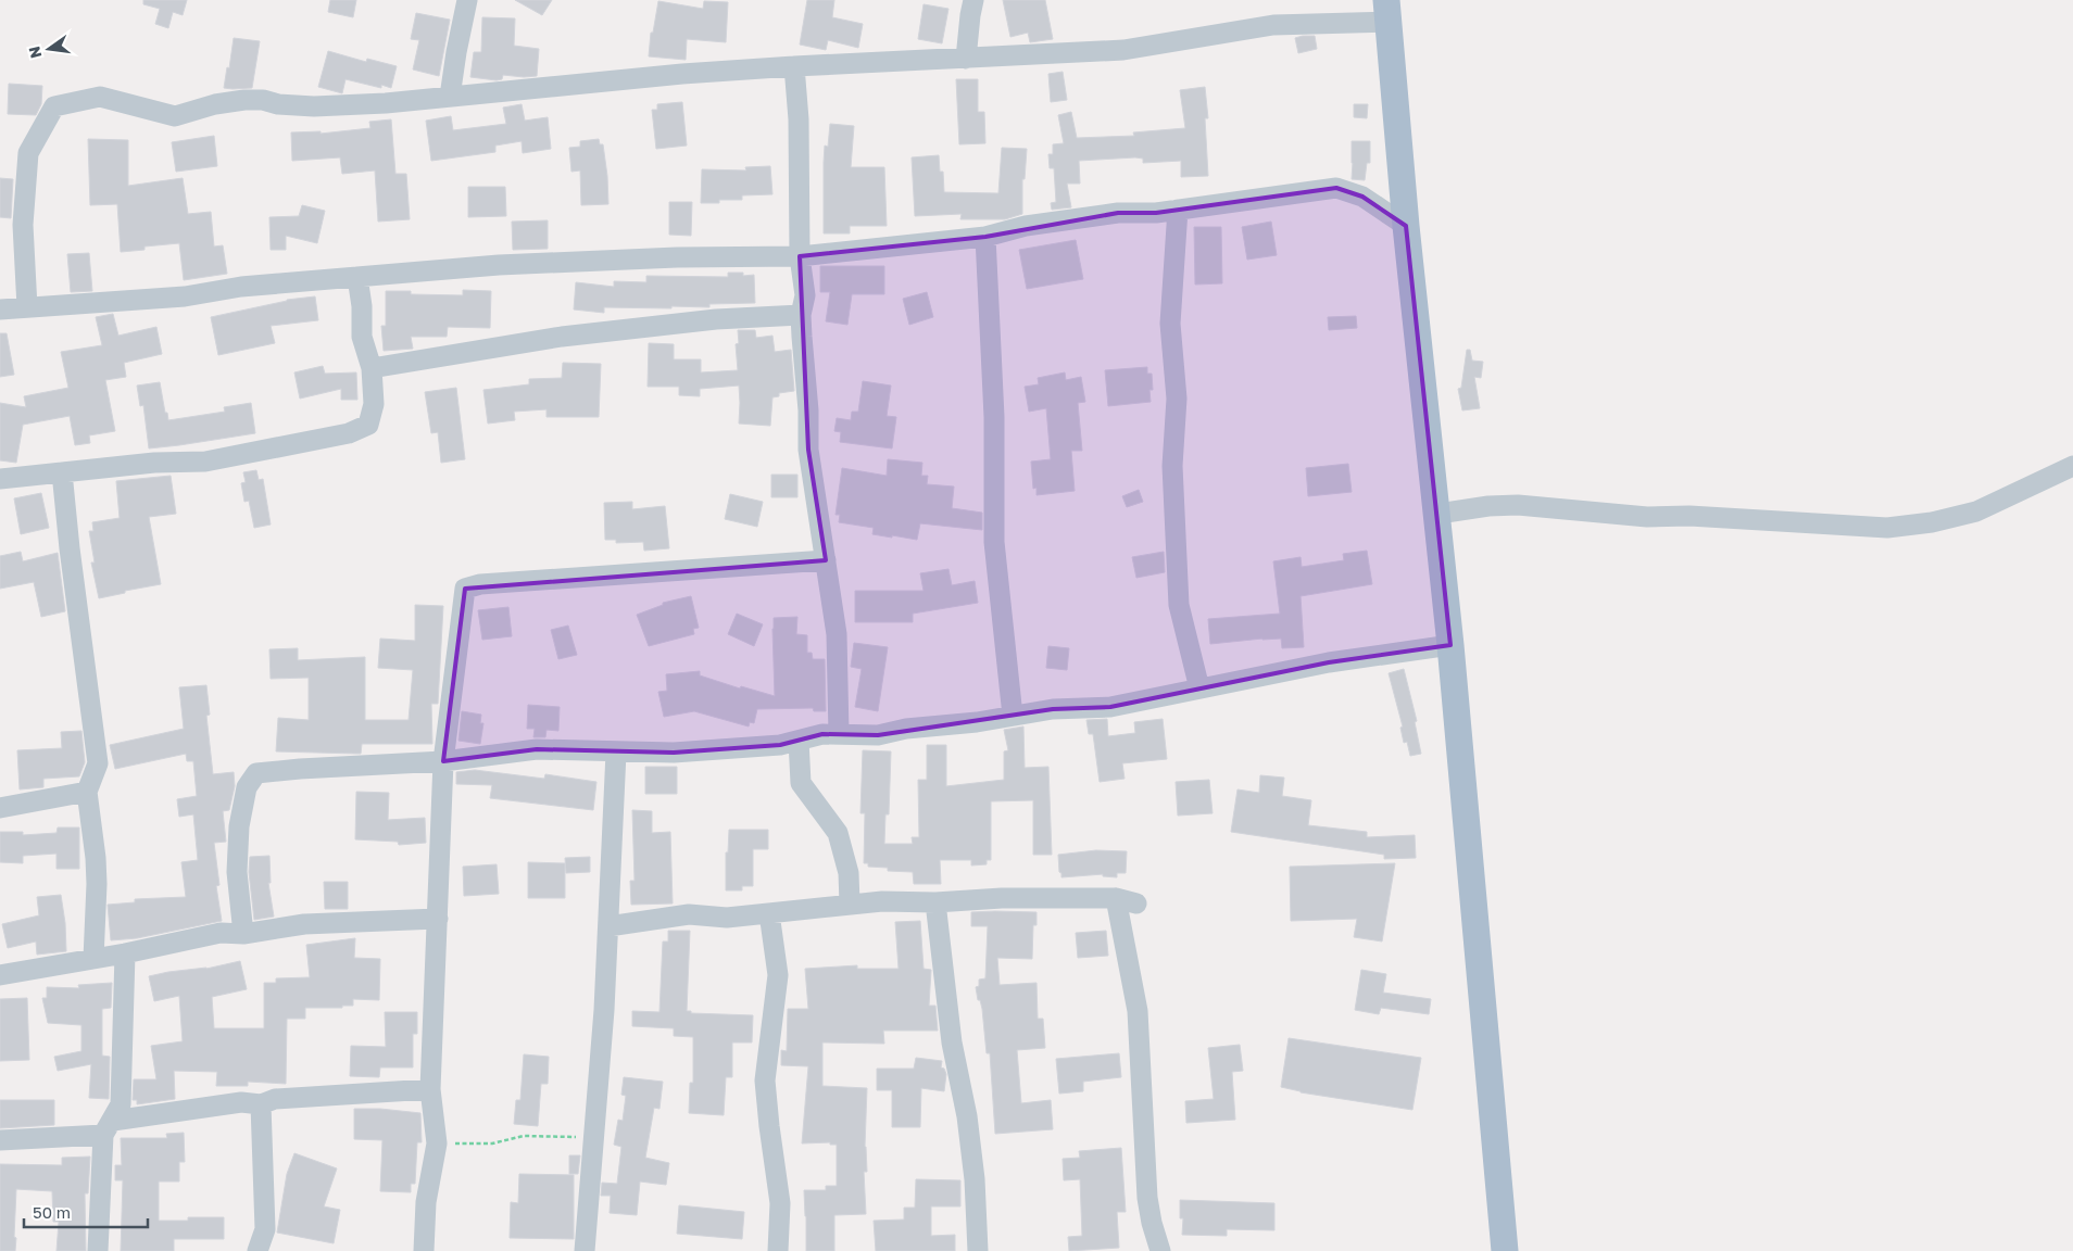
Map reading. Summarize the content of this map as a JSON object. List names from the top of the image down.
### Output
{
  "scale_bar": "50 m",
  "north": "left"
}
